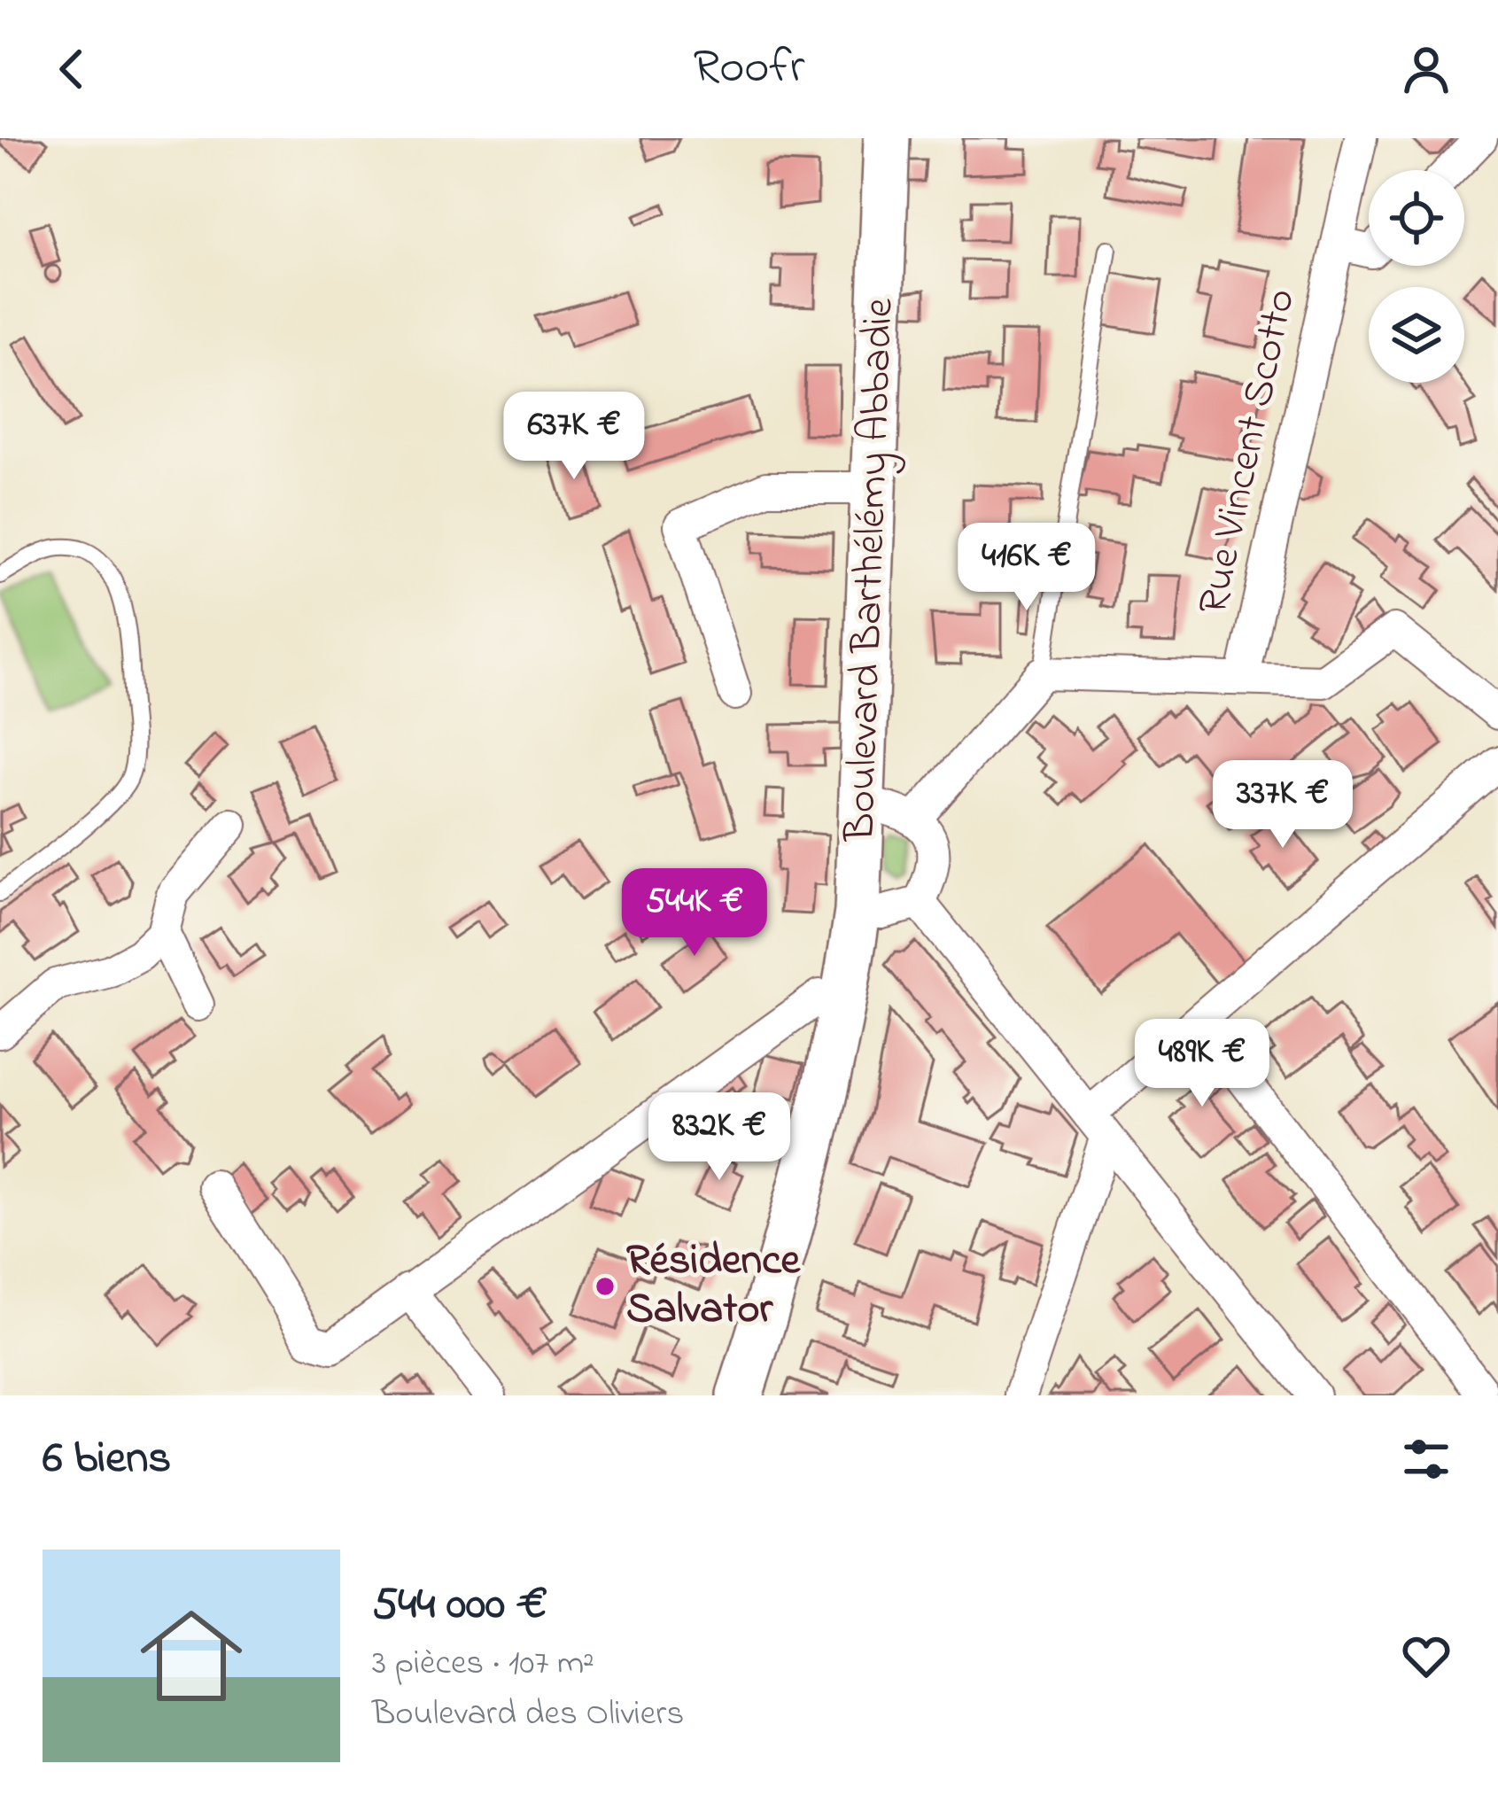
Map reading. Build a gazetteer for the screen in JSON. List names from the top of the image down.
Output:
{
  "streets": {
    "street": ["Rue Vincent Scotto", "Boulevard Barthélémy Abbadie"]
  },
  "places": ["Résidence Salvator"],
  "page": {
    "header": "Roofr",
    "price": [
      "637K €",
      "416K €",
      "337K €",
      "544K €",
      "489K €",
      "832K €"
    ],
    "heading": "6 biens",
    "list": [
      {
        "name": "544 000 €",
        "note": "3 pièces · 107 m² · Boulevard des Oliviers"
      }
    ]
  }
}
